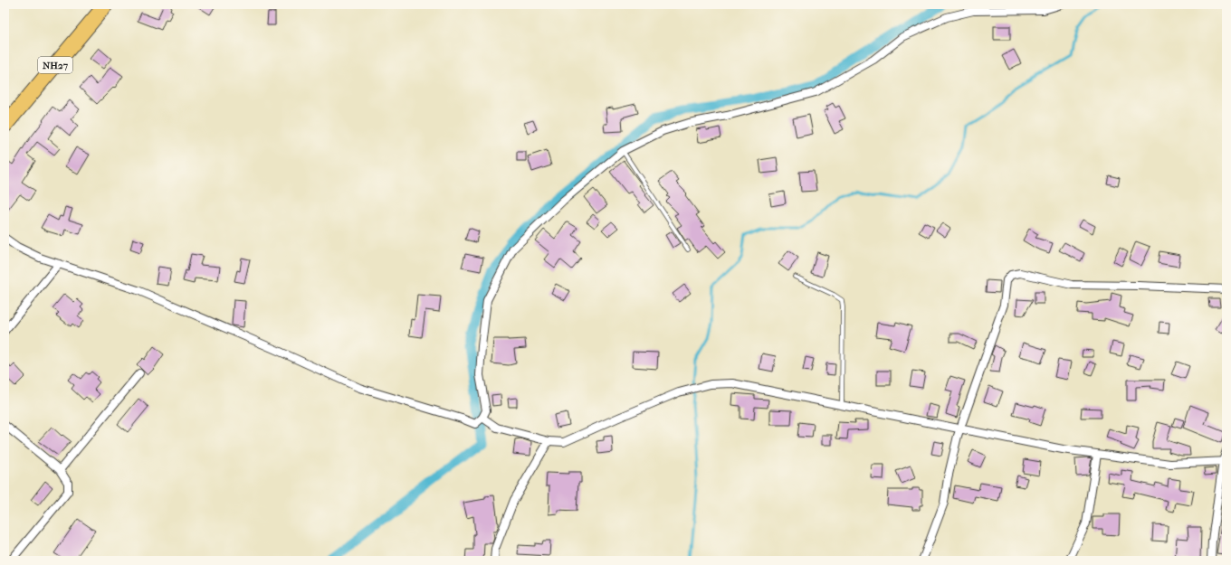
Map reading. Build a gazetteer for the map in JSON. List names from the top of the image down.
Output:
{
  "streets": {
    "highway": ["NH27"]
  }
}
